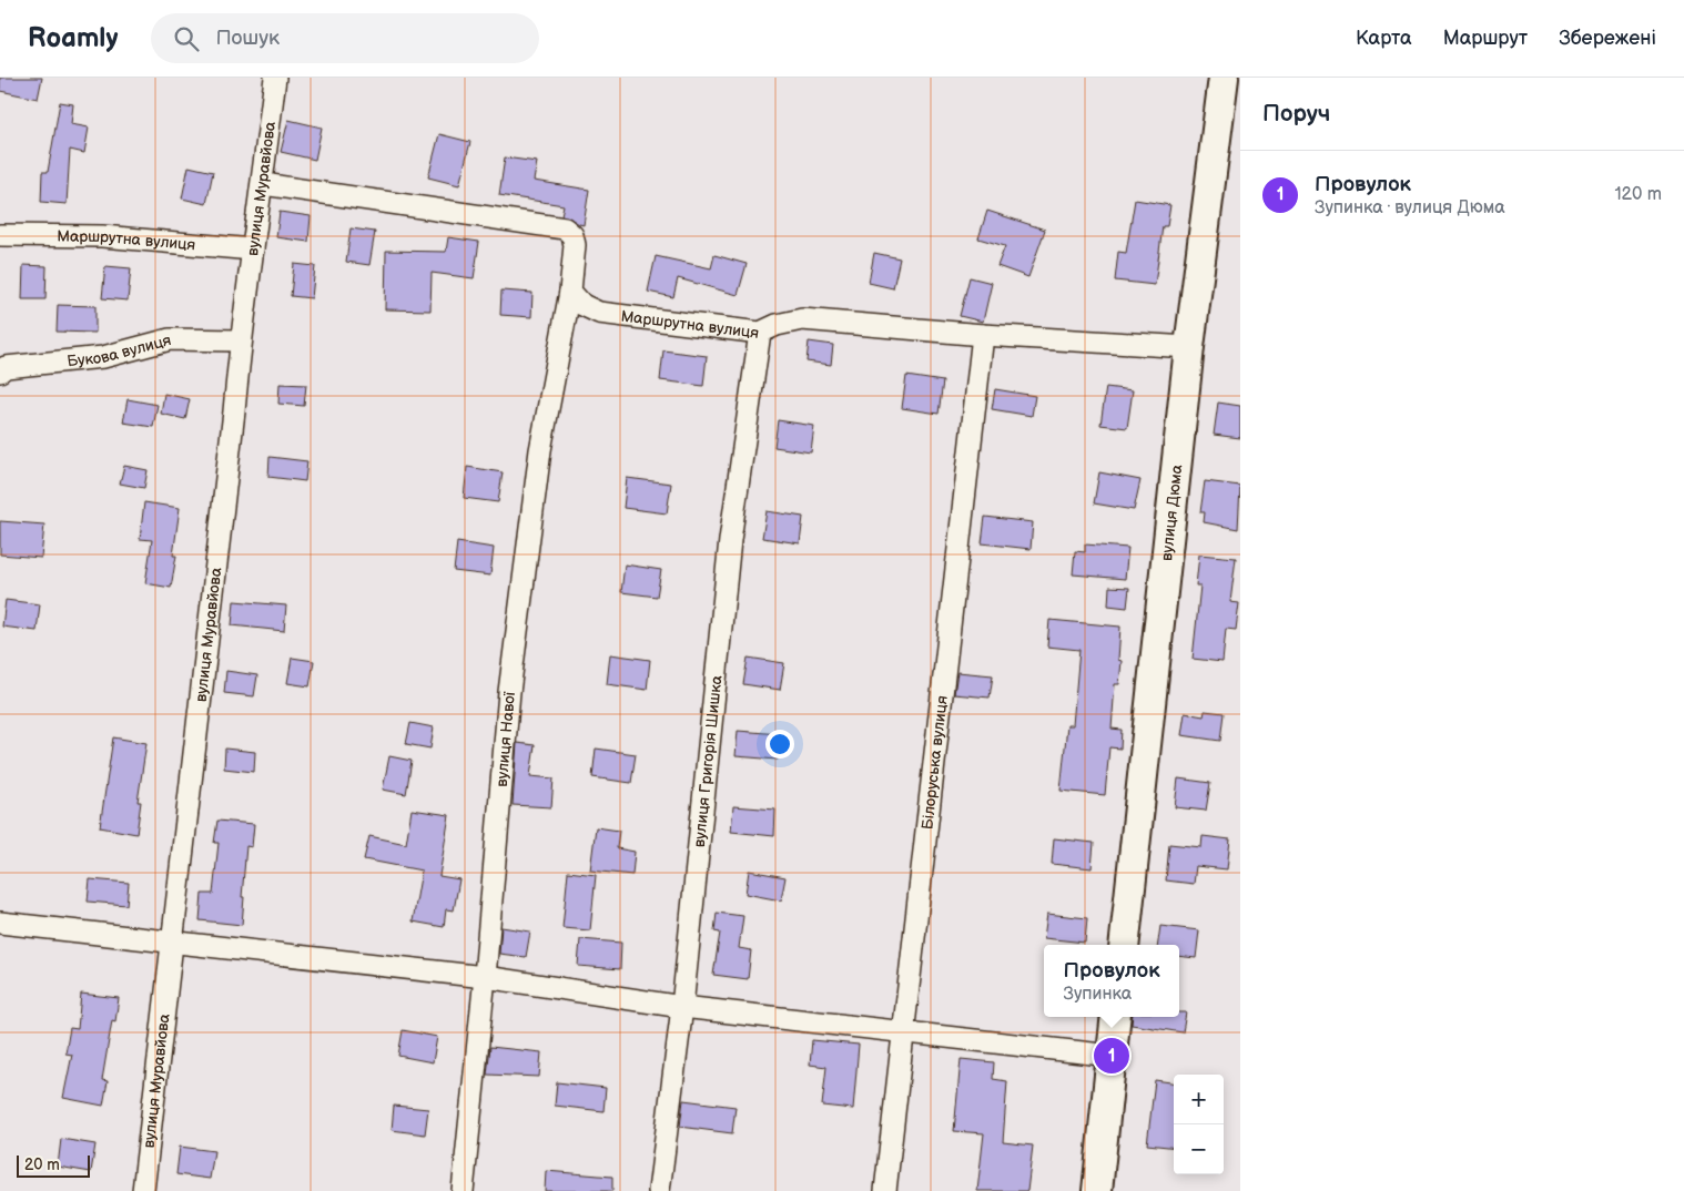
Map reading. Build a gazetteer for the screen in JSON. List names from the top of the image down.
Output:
{
  "streets": {
    "street": [
      "вулиця Муравйова",
      "Маршрутна вулиця",
      "Букова вулиця",
      "вулиця Дюма",
      "вулиця Навої",
      "вулиця Григорія Шишка",
      "Білоруська вулиця"
    ]
  },
  "crossings": [
    ["вулиця Муравйова", "Маршрутна вулиця"],
    ["вулиця Муравйова", "Букова вулиця"],
    ["Маршрутна вулиця", "вулиця Дюма"],
    ["Маршрутна вулиця", "вулиця Навої"],
    ["Маршрутна вулиця", "вулиця Григорія Шишка"],
    ["Маршрутна вулиця", "Білоруська вулиця"]
  ],
  "scale_bar": "20 m",
  "page": {
    "header": "Roamly",
    "search": "Пошук",
    "nav": ["Карта", "Маршрут", "Збережені"],
    "heading": "Поруч",
    "list": [
      {
        "mark": "1",
        "name": "Провулок",
        "note": "Зупинка · вулиця Дюма",
        "value": "120 m"
      }
    ],
    "popup": ["Провулок", "Зупинка"],
    "pins": "1",
    "map_buttons": ["+", "−"],
    "scale": "20 m"
  }
}
